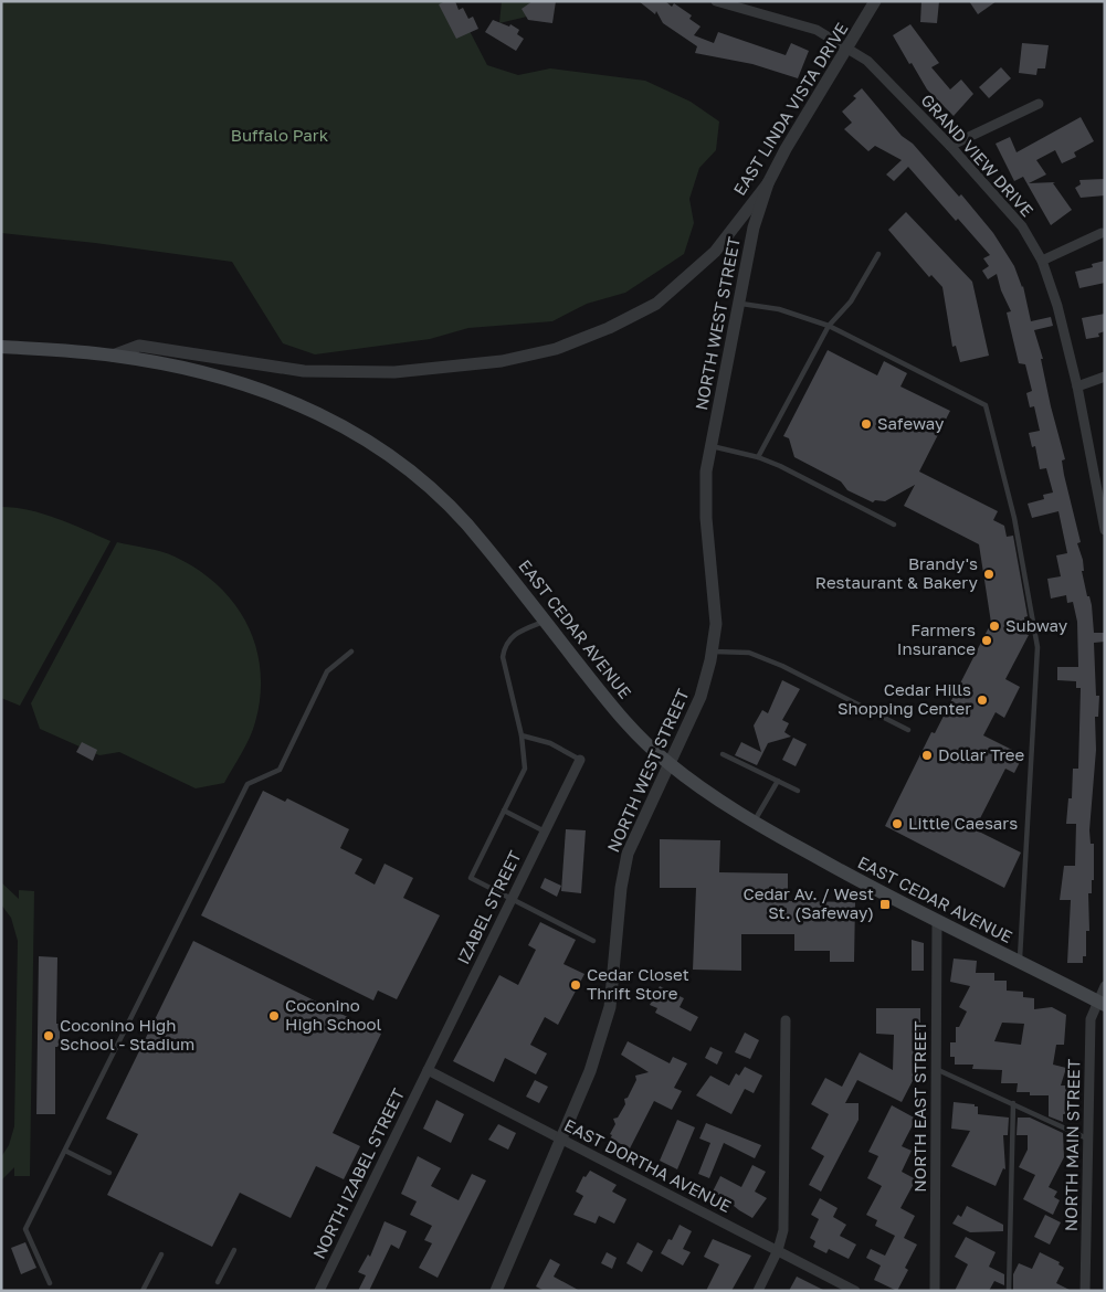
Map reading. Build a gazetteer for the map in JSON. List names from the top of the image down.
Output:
{
  "streets": {
    "main road": ["EAST CEDAR AVENUE"],
    "street": [
      "EAST LINDA VISTA DRIVE",
      "GRAND VIEW DRIVE",
      "NORTH WEST STREET",
      "IZABEL STREET",
      "NORTH EAST STREET",
      "NORTH MAIN STREET",
      "EAST DORTHA AVENUE",
      "NORTH IZABEL STREET"
    ]
  },
  "crossings": [
    ["EAST LINDA VISTA DRIVE", "GRAND VIEW DRIVE"],
    ["EAST LINDA VISTA DRIVE", "NORTH WEST STREET"],
    ["EAST LINDA VISTA DRIVE", "EAST CEDAR AVENUE"],
    ["NORTH WEST STREET", "EAST CEDAR AVENUE"],
    ["NORTH WEST STREET", "EAST DORTHA AVENUE"],
    ["EAST CEDAR AVENUE", "NORTH EAST STREET"],
    ["EAST CEDAR AVENUE", "NORTH MAIN STREET"],
    ["IZABEL STREET", "EAST DORTHA AVENUE"],
    ["IZABEL STREET", "NORTH IZABEL STREET"],
    ["EAST DORTHA AVENUE", "NORTH IZABEL STREET"]
  ],
  "parks": ["Buffalo Park"],
  "places": {
    "other": [
      "Safeway",
      "Brandy's Restaurant & Bakery",
      "Subway",
      "Farmers Insurance",
      "Cedar Hills Shopping Center",
      "Dollar Tree",
      "Little Caesars",
      "Cedar Closet Thrift Store",
      "Coconino High School",
      "Coconino High School - Stadium"
    ],
    "transit": ["Cedar Av. / West St. (Safeway)"]
  }
}
